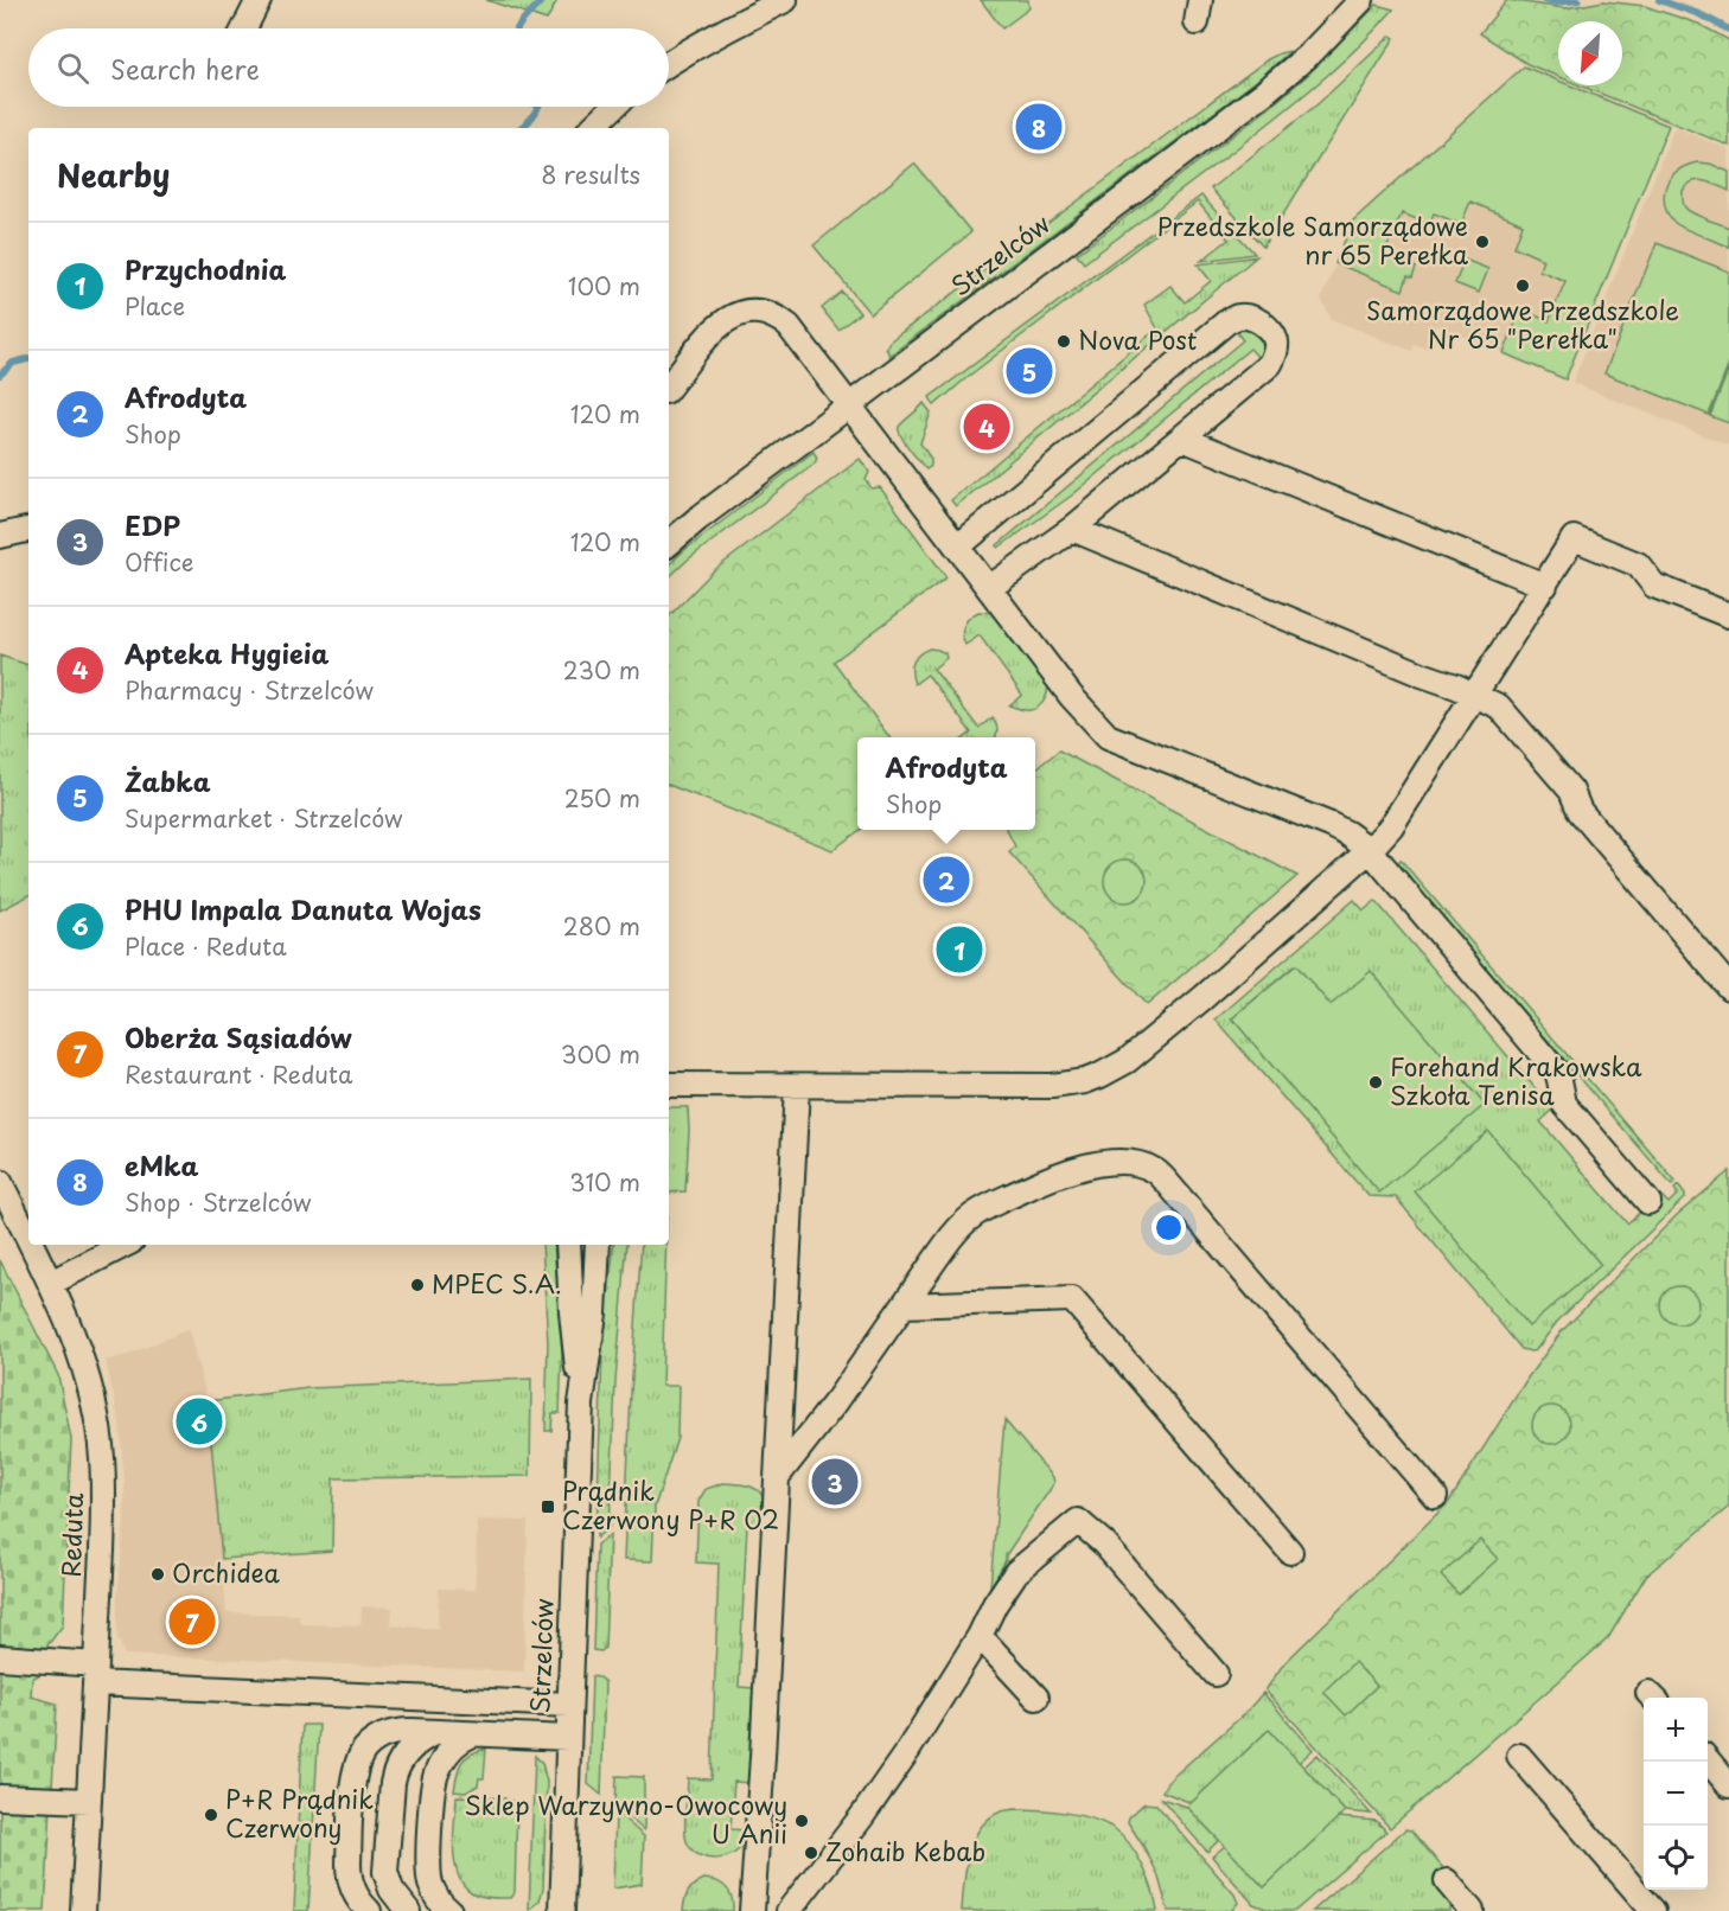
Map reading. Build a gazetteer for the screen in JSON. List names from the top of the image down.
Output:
{
  "streets": {
    "street": ["Strzelców", "Reduta"]
  },
  "places": {
    "other": [
      "Przedszkole Samorządowe nr 65 Perełka",
      "Samorządowe Przedszkole Nr 65 \"Perełka\"",
      "Nova Post",
      "Forehand Krakowska Szkoła Tenisa",
      "MPEC S.A.",
      "Orchidea",
      "P+R Prądnik Czerwony",
      "Sklep Warzywno-Owocowy U Anii",
      "Zohaib Kebab"
    ],
    "transit": ["Prądnik Czerwony P+R 02"]
  },
  "north": "bottom left",
  "page": {
    "search": "Search here",
    "pins": [
      "8",
      "5",
      "4",
      "2",
      "1",
      "6",
      "3",
      "7"
    ],
    "heading": ["Nearby", "8 results"],
    "list": [
      {
        "mark": "1",
        "name": "Przychodnia",
        "note": "Place",
        "value": "100 m"
      },
      {
        "mark": "2",
        "name": "Afrodyta",
        "note": "Shop",
        "value": "120 m"
      },
      {
        "mark": "3",
        "name": "EDP",
        "note": "Office",
        "value": "120 m"
      },
      {
        "mark": "4",
        "name": "Apteka Hygieia",
        "note": "Pharmacy · Strzelców",
        "value": "230 m"
      },
      {
        "mark": "5",
        "name": "Żabka",
        "note": "Supermarket · Strzelców",
        "value": "250 m"
      },
      {
        "mark": "6",
        "name": "PHU Impala Danuta Wojas",
        "note": "Place · Reduta",
        "value": "280 m"
      },
      {
        "mark": "7",
        "name": "Oberża Sąsiadów",
        "note": "Restaurant · Reduta",
        "value": "300 m"
      },
      {
        "mark": "8",
        "name": "eMka",
        "note": "Shop · Strzelców",
        "value": "310 m"
      }
    ],
    "popup": ["Afrodyta", "Shop"],
    "map_buttons": ["+", "−"]
  }
}
